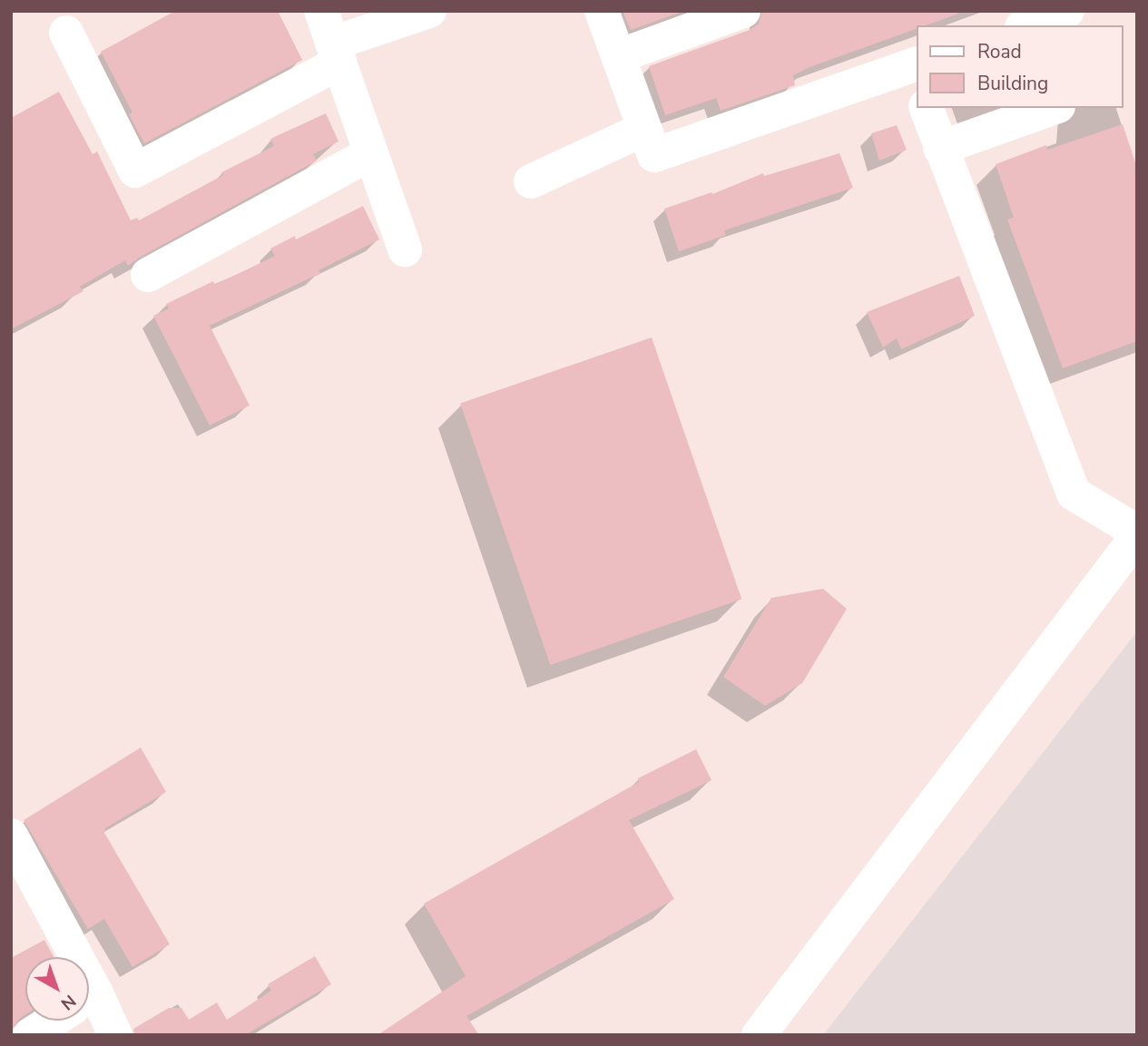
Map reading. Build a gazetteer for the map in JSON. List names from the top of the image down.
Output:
{
  "legend": ["Road", "Building"],
  "north": "bottom right"
}
